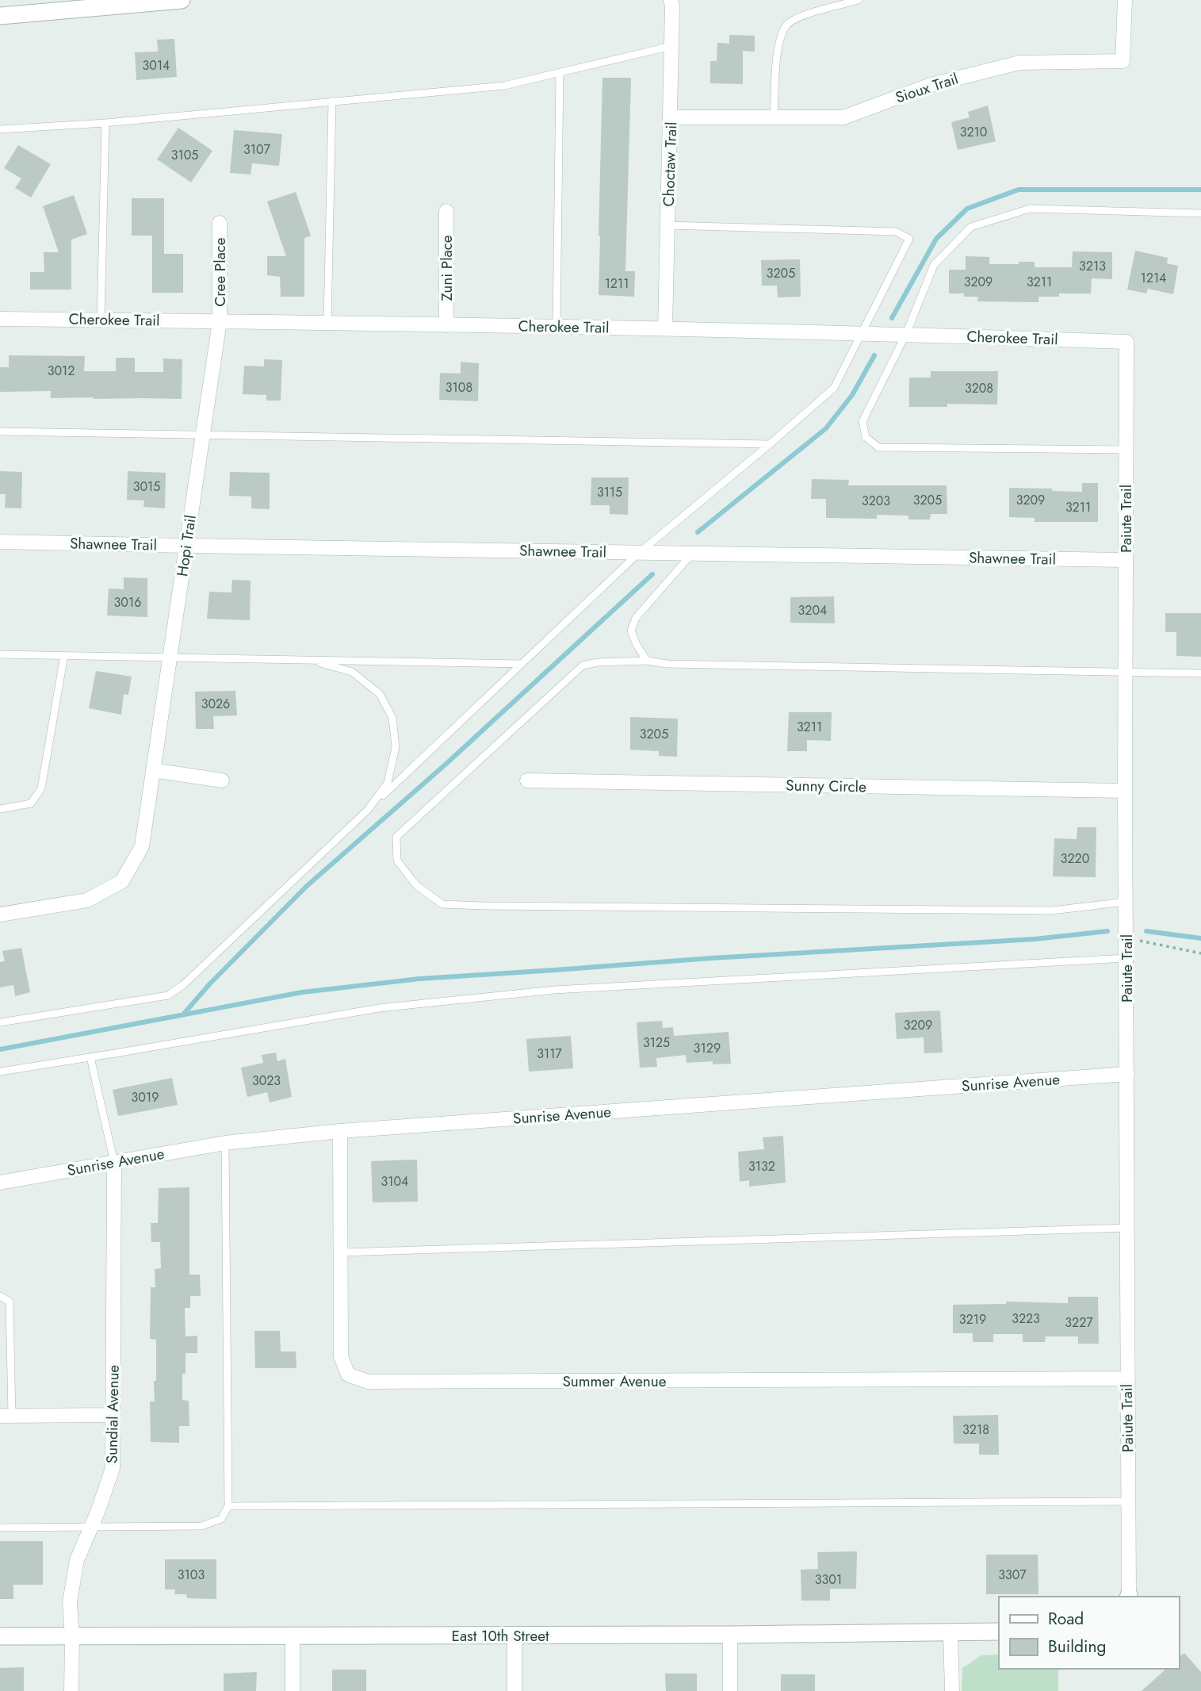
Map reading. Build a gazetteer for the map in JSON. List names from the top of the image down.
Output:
{
  "streets": {
    "street": [
      "Sioux Trail",
      "Choctaw Trail",
      "Zuni Place",
      "Cree Place",
      "Cherokee Trail",
      "Paiute Trail",
      "Shawnee Trail",
      "Hopi Trail",
      "Sunny Circle",
      "Sunrise Avenue",
      "Summer Avenue",
      "Sundial Avenue",
      "East 10th Street"
    ]
  },
  "crossings": [
    ["Sioux Trail", "Choctaw Trail"],
    ["Choctaw Trail", "Cherokee Trail"],
    ["Zuni Place", "Cherokee Trail"],
    ["Cree Place", "Cherokee Trail"],
    ["Cree Place", "Hopi Trail"],
    ["Cherokee Trail", "Paiute Trail"],
    ["Cherokee Trail", "Hopi Trail"],
    ["Paiute Trail", "Shawnee Trail"],
    ["Paiute Trail", "Sunny Circle"],
    ["Paiute Trail", "Sunrise Avenue"],
    ["Paiute Trail", "Summer Avenue"],
    ["Shawnee Trail", "Hopi Trail"],
    ["Sunrise Avenue", "Summer Avenue"],
    ["Sunrise Avenue", "Sundial Avenue"],
    ["Sundial Avenue", "East 10th Street"]
  ],
  "house_numbers": [
    "3014",
    "3210",
    "3107",
    "3105",
    "3213",
    "3205",
    "1214",
    "3209",
    "3211",
    "1211",
    "3012",
    "3108",
    "3208",
    "3015",
    "3115",
    "3205",
    "3209",
    "3203",
    "3211",
    "3016",
    "3204",
    "3026",
    "3211",
    "3205",
    "3220",
    "3209",
    "3125",
    "3129",
    "3117",
    "3023",
    "3019",
    "3132",
    "3104",
    "3223",
    "3219",
    "3227",
    "3218",
    "3103",
    "3307",
    "3301"
  ],
  "legend": ["Road", "Building"]
}
